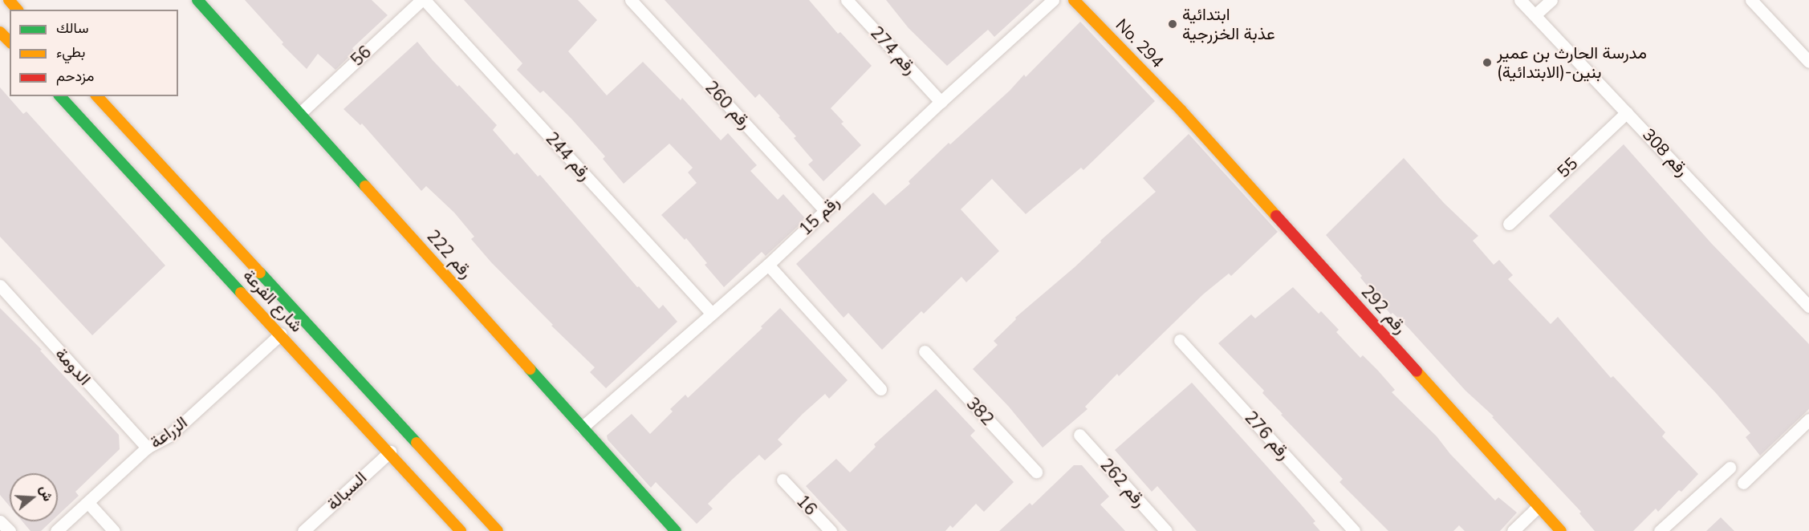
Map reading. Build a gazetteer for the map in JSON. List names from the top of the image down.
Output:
{
  "streets": {
    "street": [
      "No. 294",
      "رقم 274",
      "56",
      "رقم 260",
      "رقم 308",
      "رقم 244",
      "55",
      "رقم 15",
      "رقم 222",
      "شارع الفرعة",
      "رقم 292",
      "الدومة",
      "382",
      "الزراعة",
      "رقم 276",
      "رقم 262",
      "السبالة",
      "16"
    ]
  },
  "crossings": [
    ["No. 294", "رقم 292"],
    ["رقم 274", "رقم 15"],
    ["56", "رقم 244"],
    ["56", "رقم 222"],
    ["رقم 260", "رقم 15"],
    ["رقم 308", "55"],
    ["رقم 244", "رقم 15"],
    ["رقم 15", "رقم 222"],
    ["شارع الفرعة", "الزراعة"],
    ["شارع الفرعة", "السبالة"],
    ["الدومة", "الزراعة"]
  ],
  "places": ["ابتدائية عذبة الخزرجية", "مدرسة الحارث بن عمير (الابتدائية)-بنين"],
  "legend": ["سالك", "بطيء", "مزدحم"],
  "north": "right"
}
